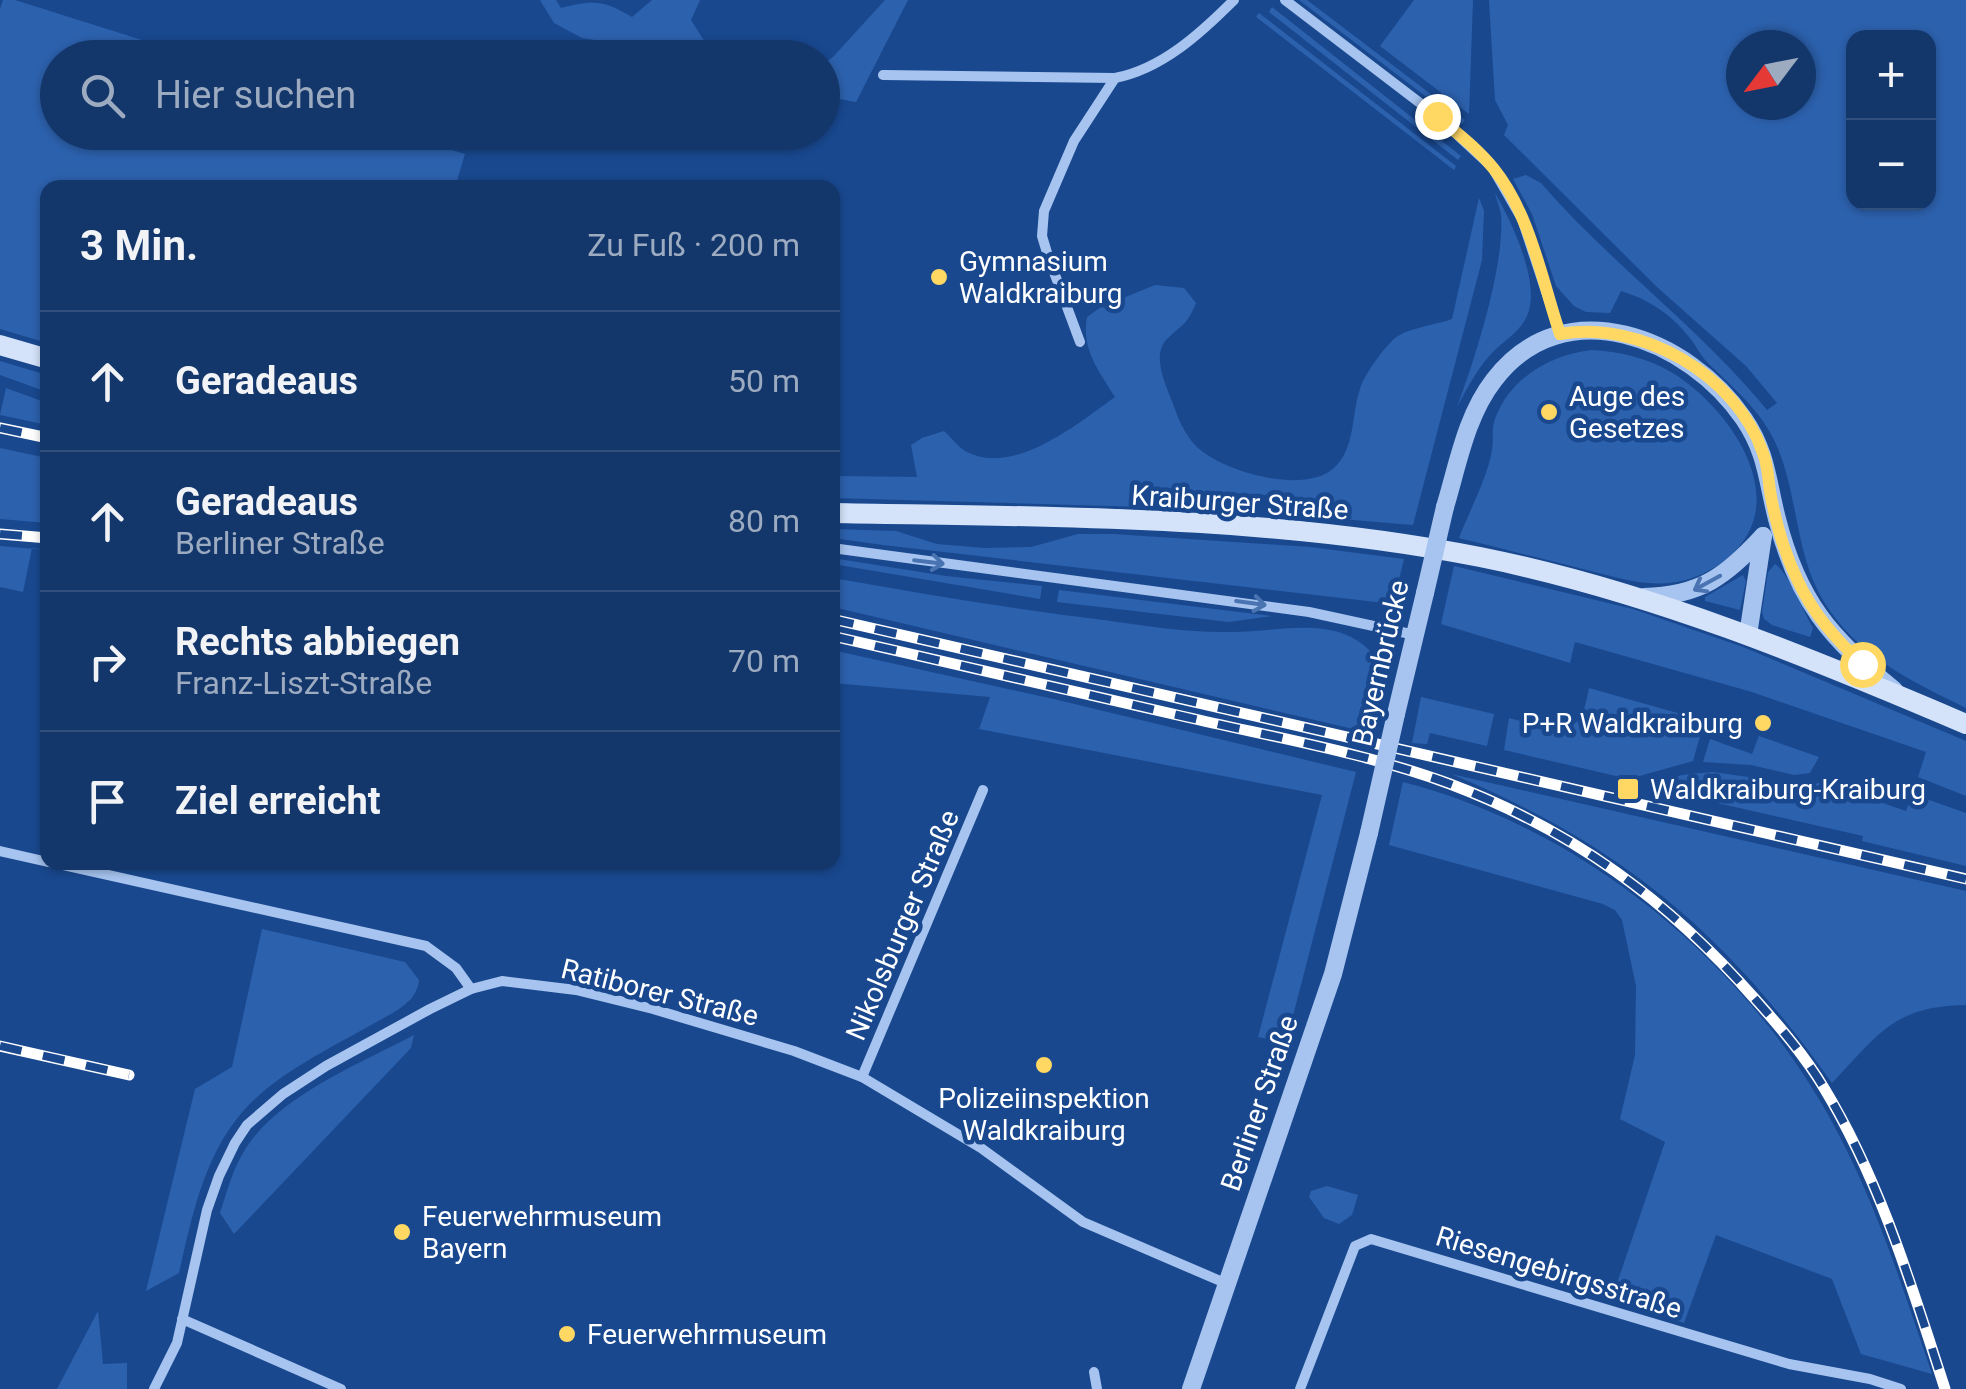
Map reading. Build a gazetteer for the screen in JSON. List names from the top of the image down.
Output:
{
  "streets": {
    "main road": ["Kraiburger Straße"],
    "street": [
      "Bayernbrücke",
      "Nikolsburger Straße",
      "Ratiborer Straße",
      "Berliner Straße",
      "Riesengebirgsstraße"
    ]
  },
  "crossings": [
    ["Bayernbrücke", "Berliner Straße"],
    ["Nikolsburger Straße", "Ratiborer Straße"],
    ["Ratiborer Straße", "Berliner Straße"]
  ],
  "places": {
    "other": [
      "Gymnasium Waldkraiburg",
      "Auge des Gesetzes",
      "P+R Waldkraiburg",
      "Polizeiinspektion Waldkraiburg",
      "Feuerwehrmuseum Bayern",
      "Feuerwehrmuseum"
    ],
    "transit": ["Waldkraiburg-Kraiburg"]
  },
  "north": "bottom left",
  "page": {
    "map_buttons": ["+", "−"],
    "search": "Hier suchen",
    "heading": ["3 Min.", "Zu Fuß · 200 m"],
    "list": [
      ["Geradeaus", "50 m"],
      ["Geradeaus", "Berliner Straße", "80 m"],
      ["Rechts abbiegen", "Franz-Liszt-Straße", "70 m"],
      "Ziel erreicht"
    ]
  }
}
